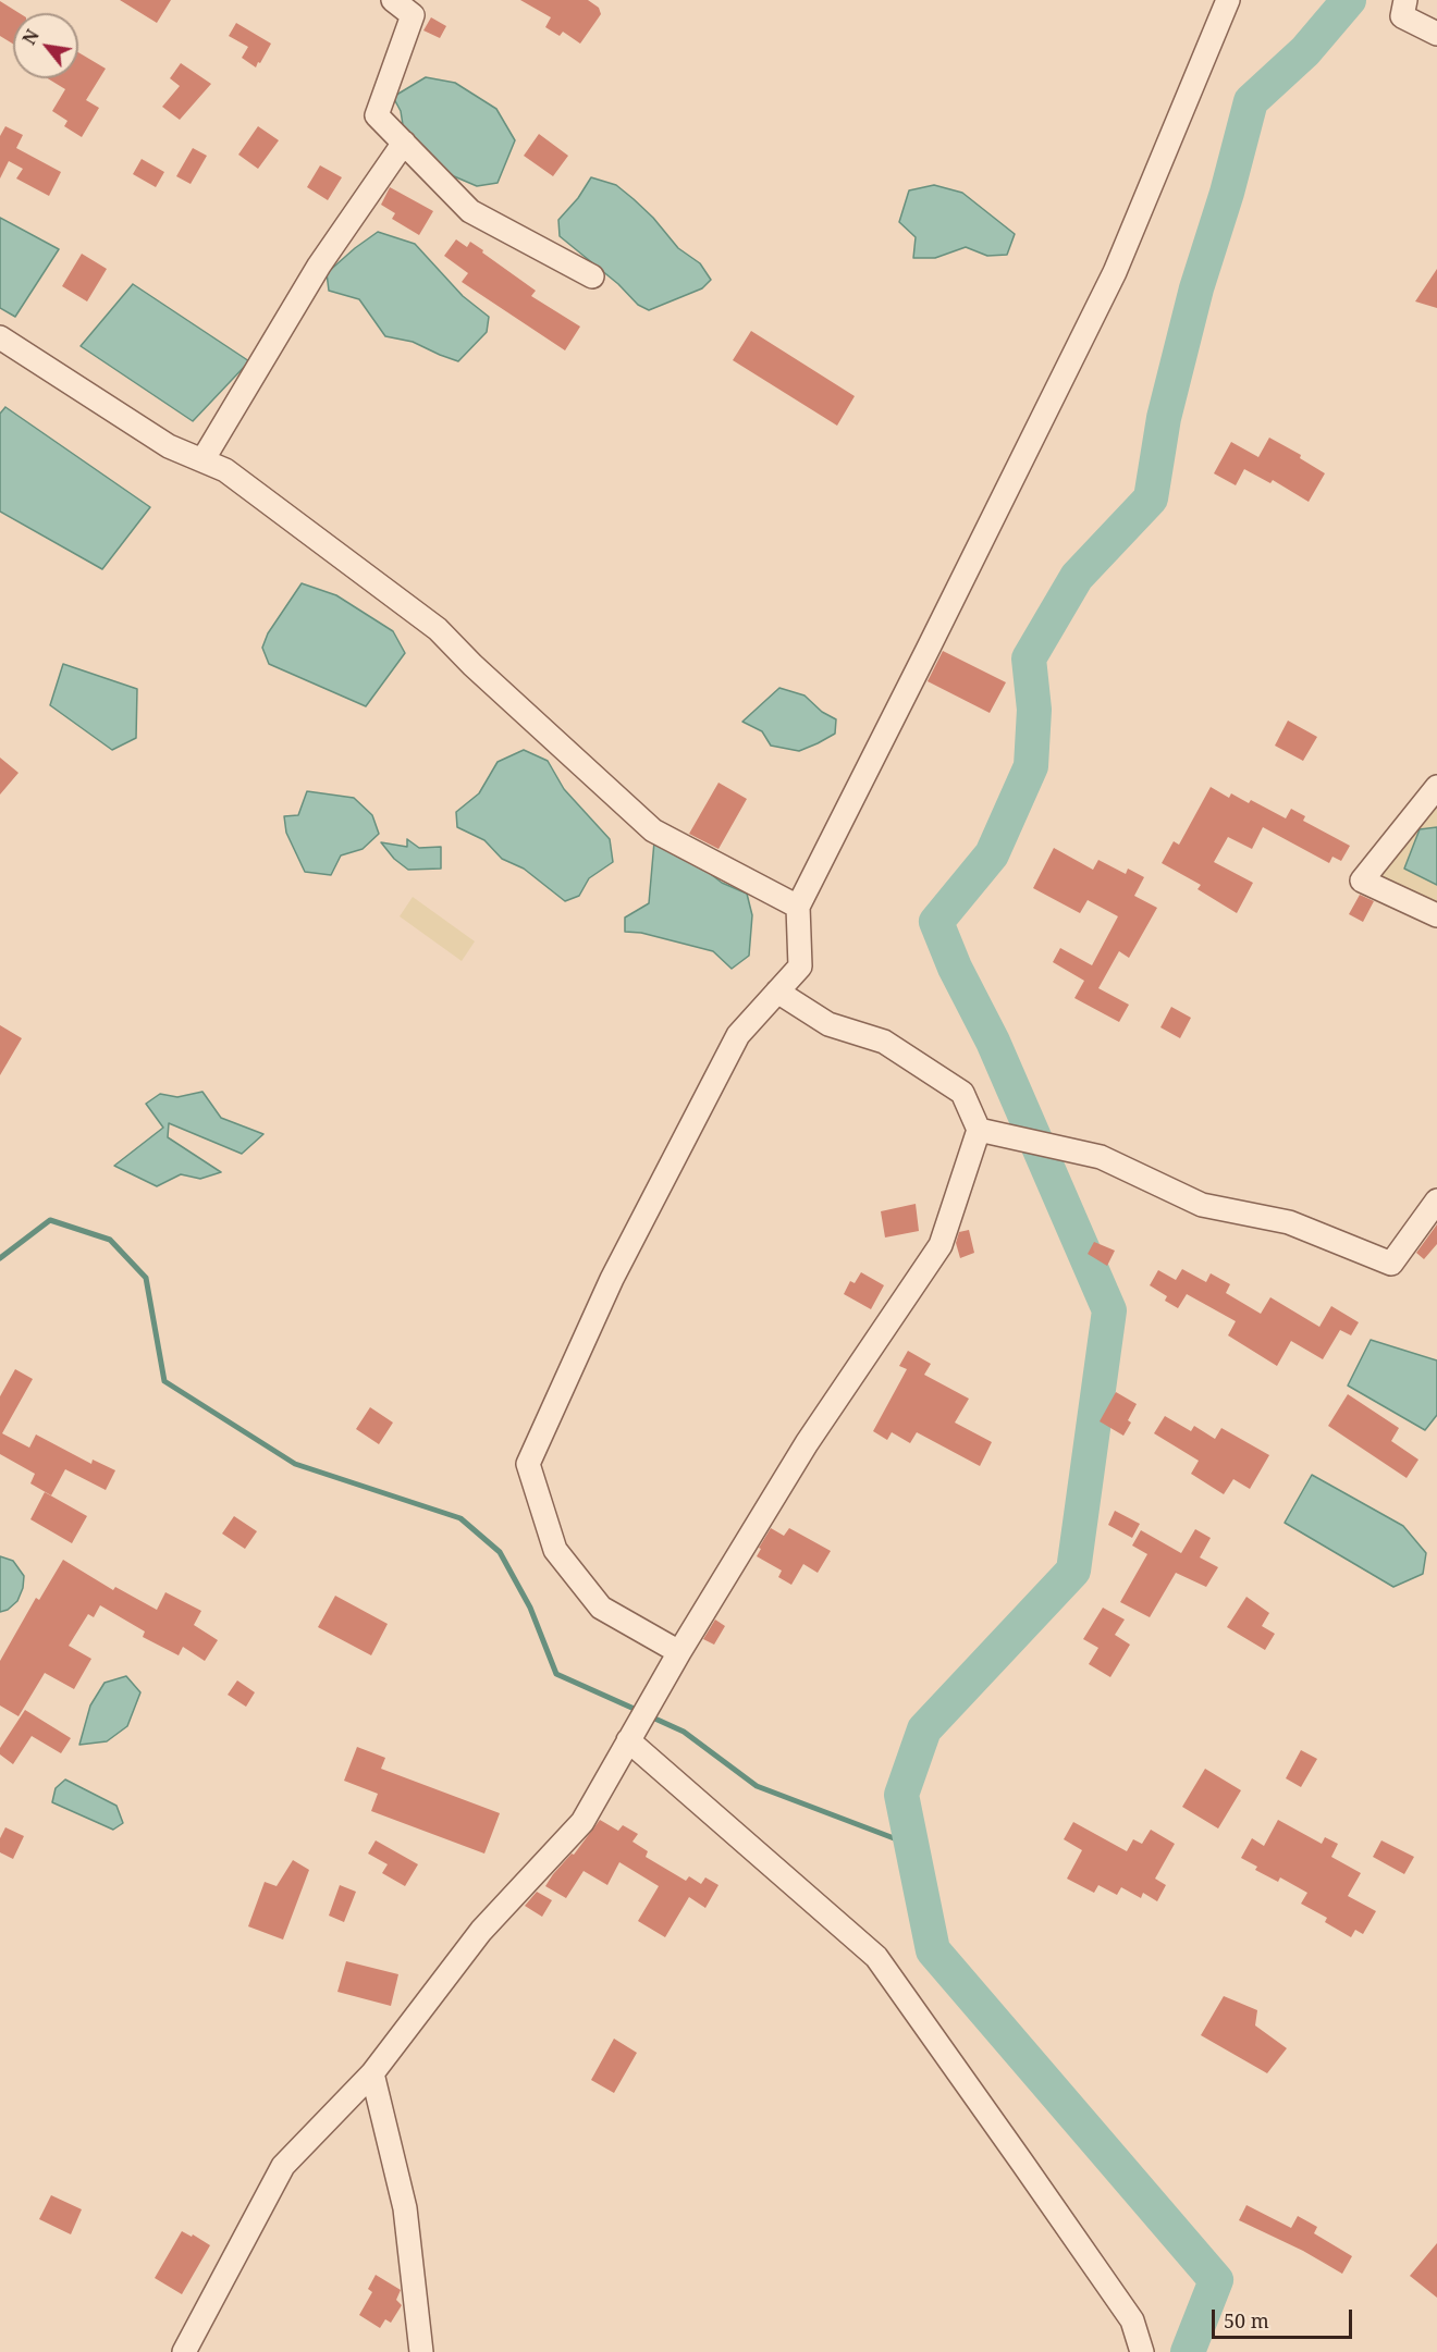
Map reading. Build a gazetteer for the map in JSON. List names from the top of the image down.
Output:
{
  "scale_bar": "50 m",
  "north": "top left"
}
